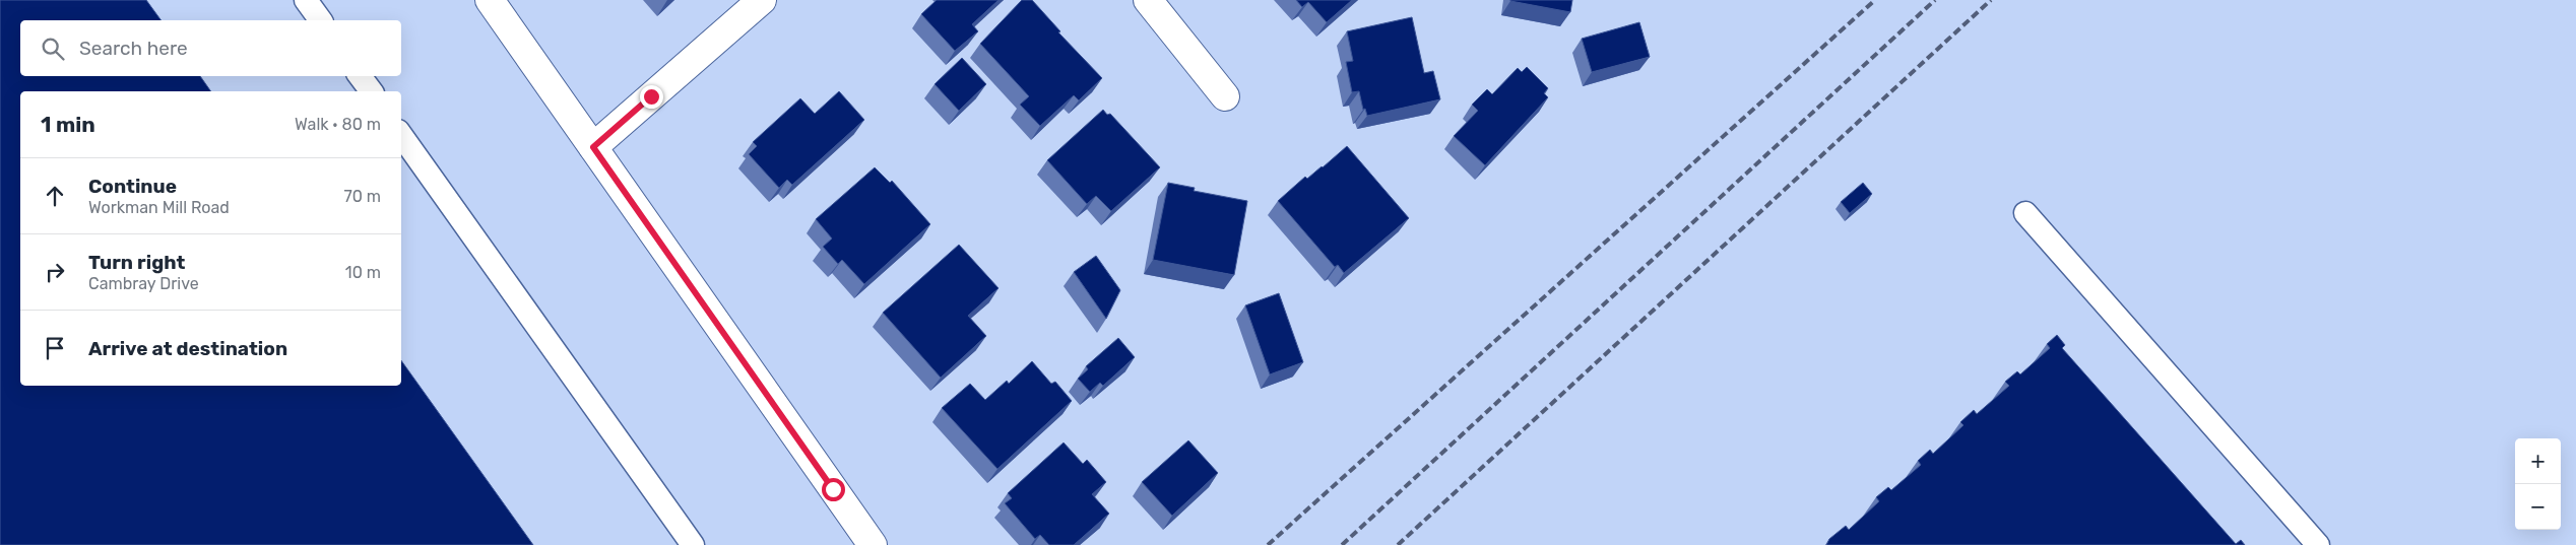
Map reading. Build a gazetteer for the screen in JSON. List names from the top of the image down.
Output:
{
  "page": {
    "search": "Search here",
    "heading": ["1 min", "Walk · 80 m"],
    "list": [
      ["Continue", "Workman Mill Road", "70 m"],
      ["Turn right", "Cambray Drive", "10 m"],
      "Arrive at destination"
    ],
    "map_buttons": ["+", "−"]
  }
}
